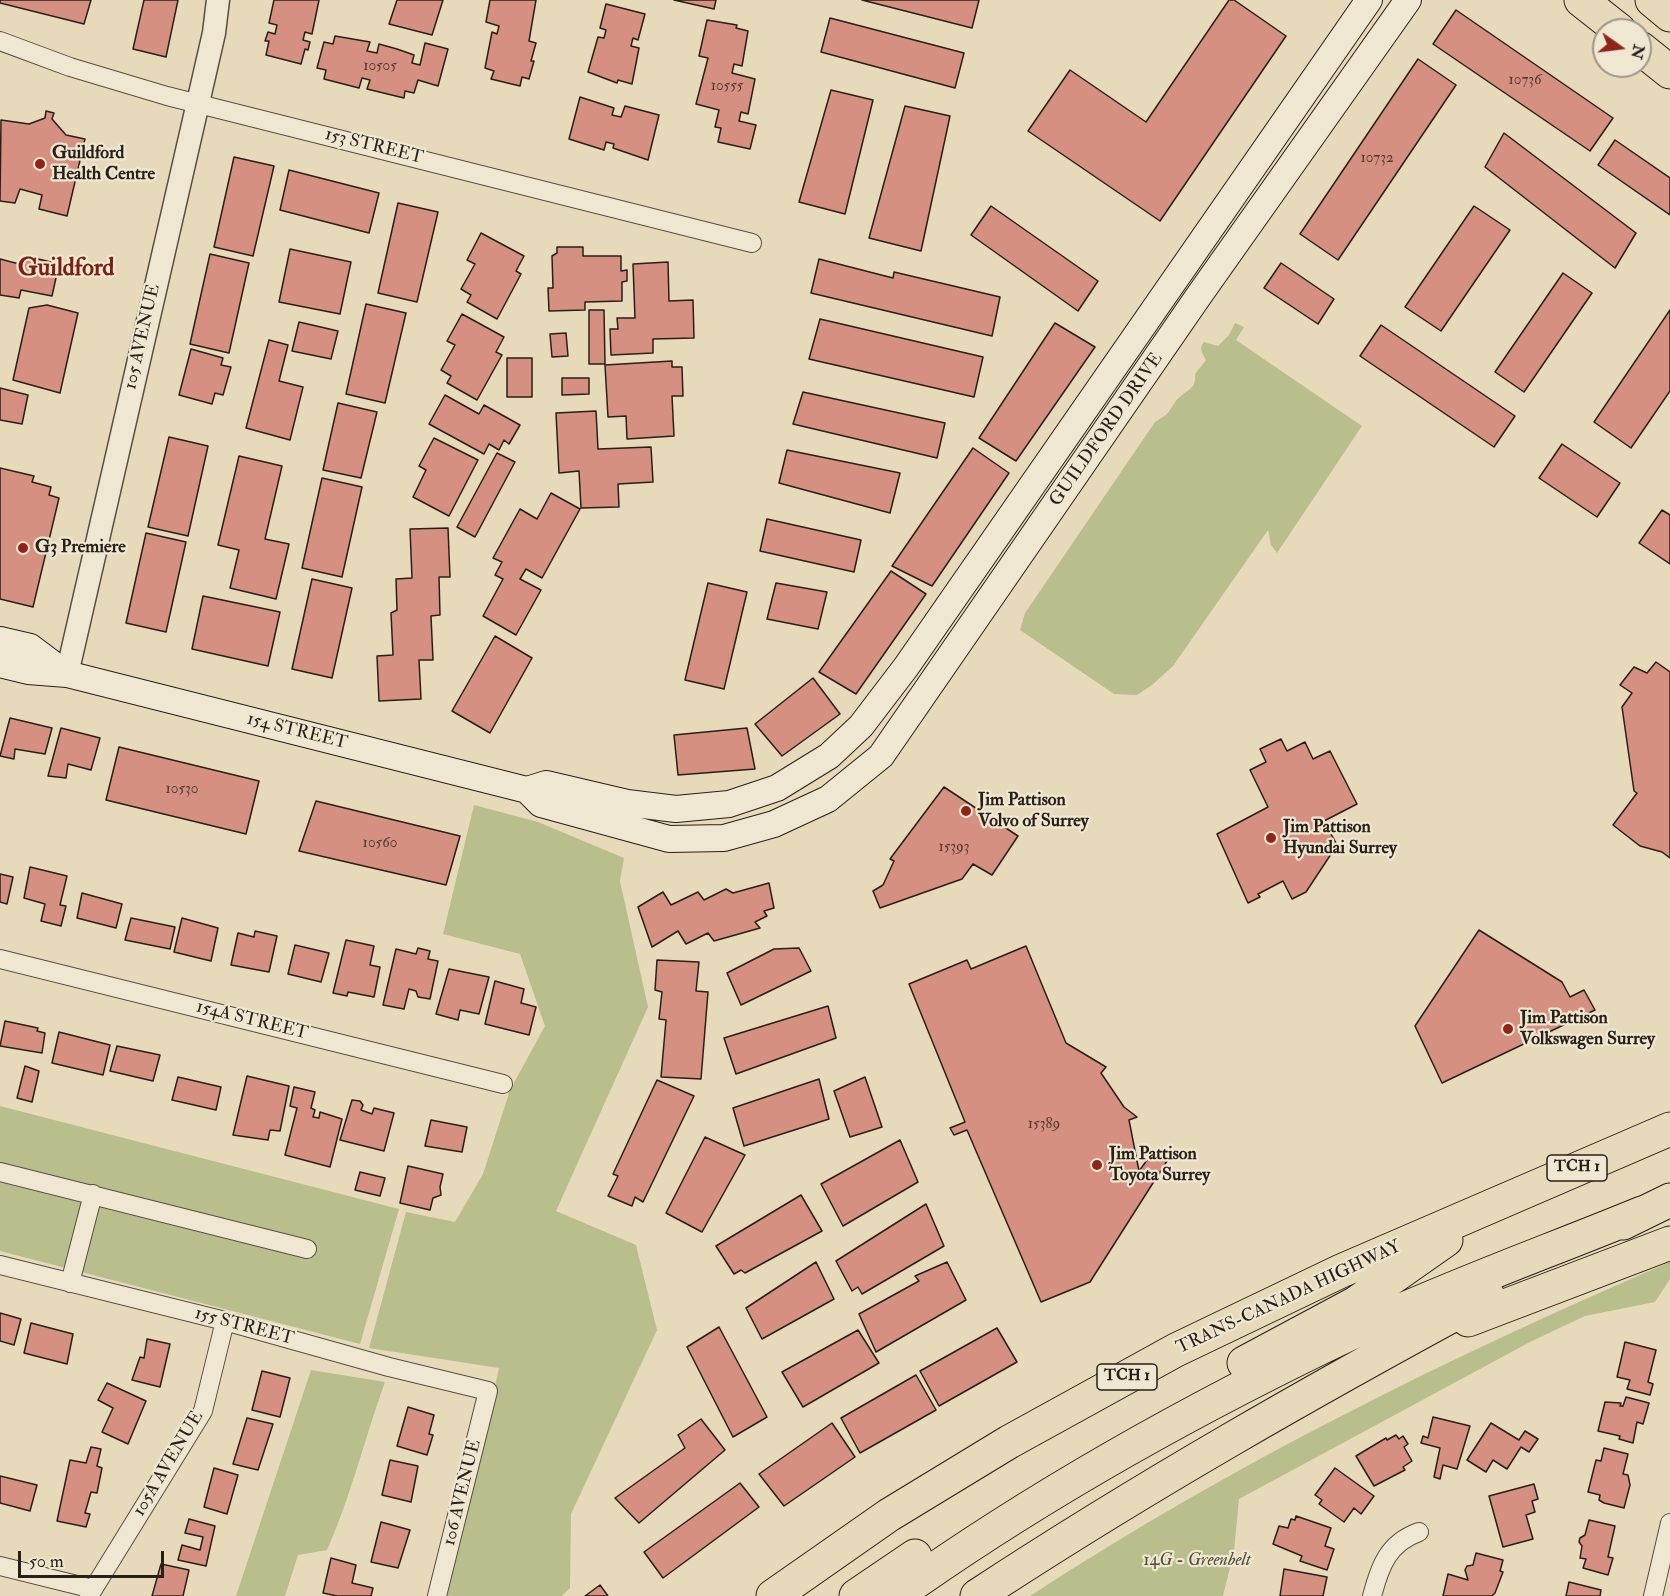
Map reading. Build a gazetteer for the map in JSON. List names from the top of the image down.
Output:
{
  "streets": {
    "highway": ["TCH 1", "TRANS-CANADA HIGHWAY"],
    "main road": ["GUILDFORD DRIVE", "154 STREET"],
    "street": [
      "153 STREET",
      "105 AVENUE",
      "154A STREET",
      "155 STREET",
      "105A AVENUE",
      "106 AVENUE"
    ]
  },
  "crossings": [
    ["153 STREET", "105 AVENUE"],
    ["105 AVENUE", "154 STREET"],
    ["GUILDFORD DRIVE", "154 STREET"],
    ["155 STREET", "105A AVENUE"],
    ["155 STREET", "106 AVENUE"]
  ],
  "districts": ["Guildford"],
  "parks": ["14G - Greenbelt"],
  "places": [
    "Guildford Health Centre",
    "G3 Premiere",
    "Jim Pattison Volvo of Surrey",
    "Jim Pattison Hyundai Surrey",
    "Jim Pattison Volkswagen Surrey",
    "Jim Pattison Toyota Surrey"
  ],
  "house_numbers": [
    "10505",
    "10736",
    "10555",
    "10732",
    "10530",
    "10560",
    "15393",
    "15389"
  ],
  "scale_bar": "50 m",
  "north": "right"
}
